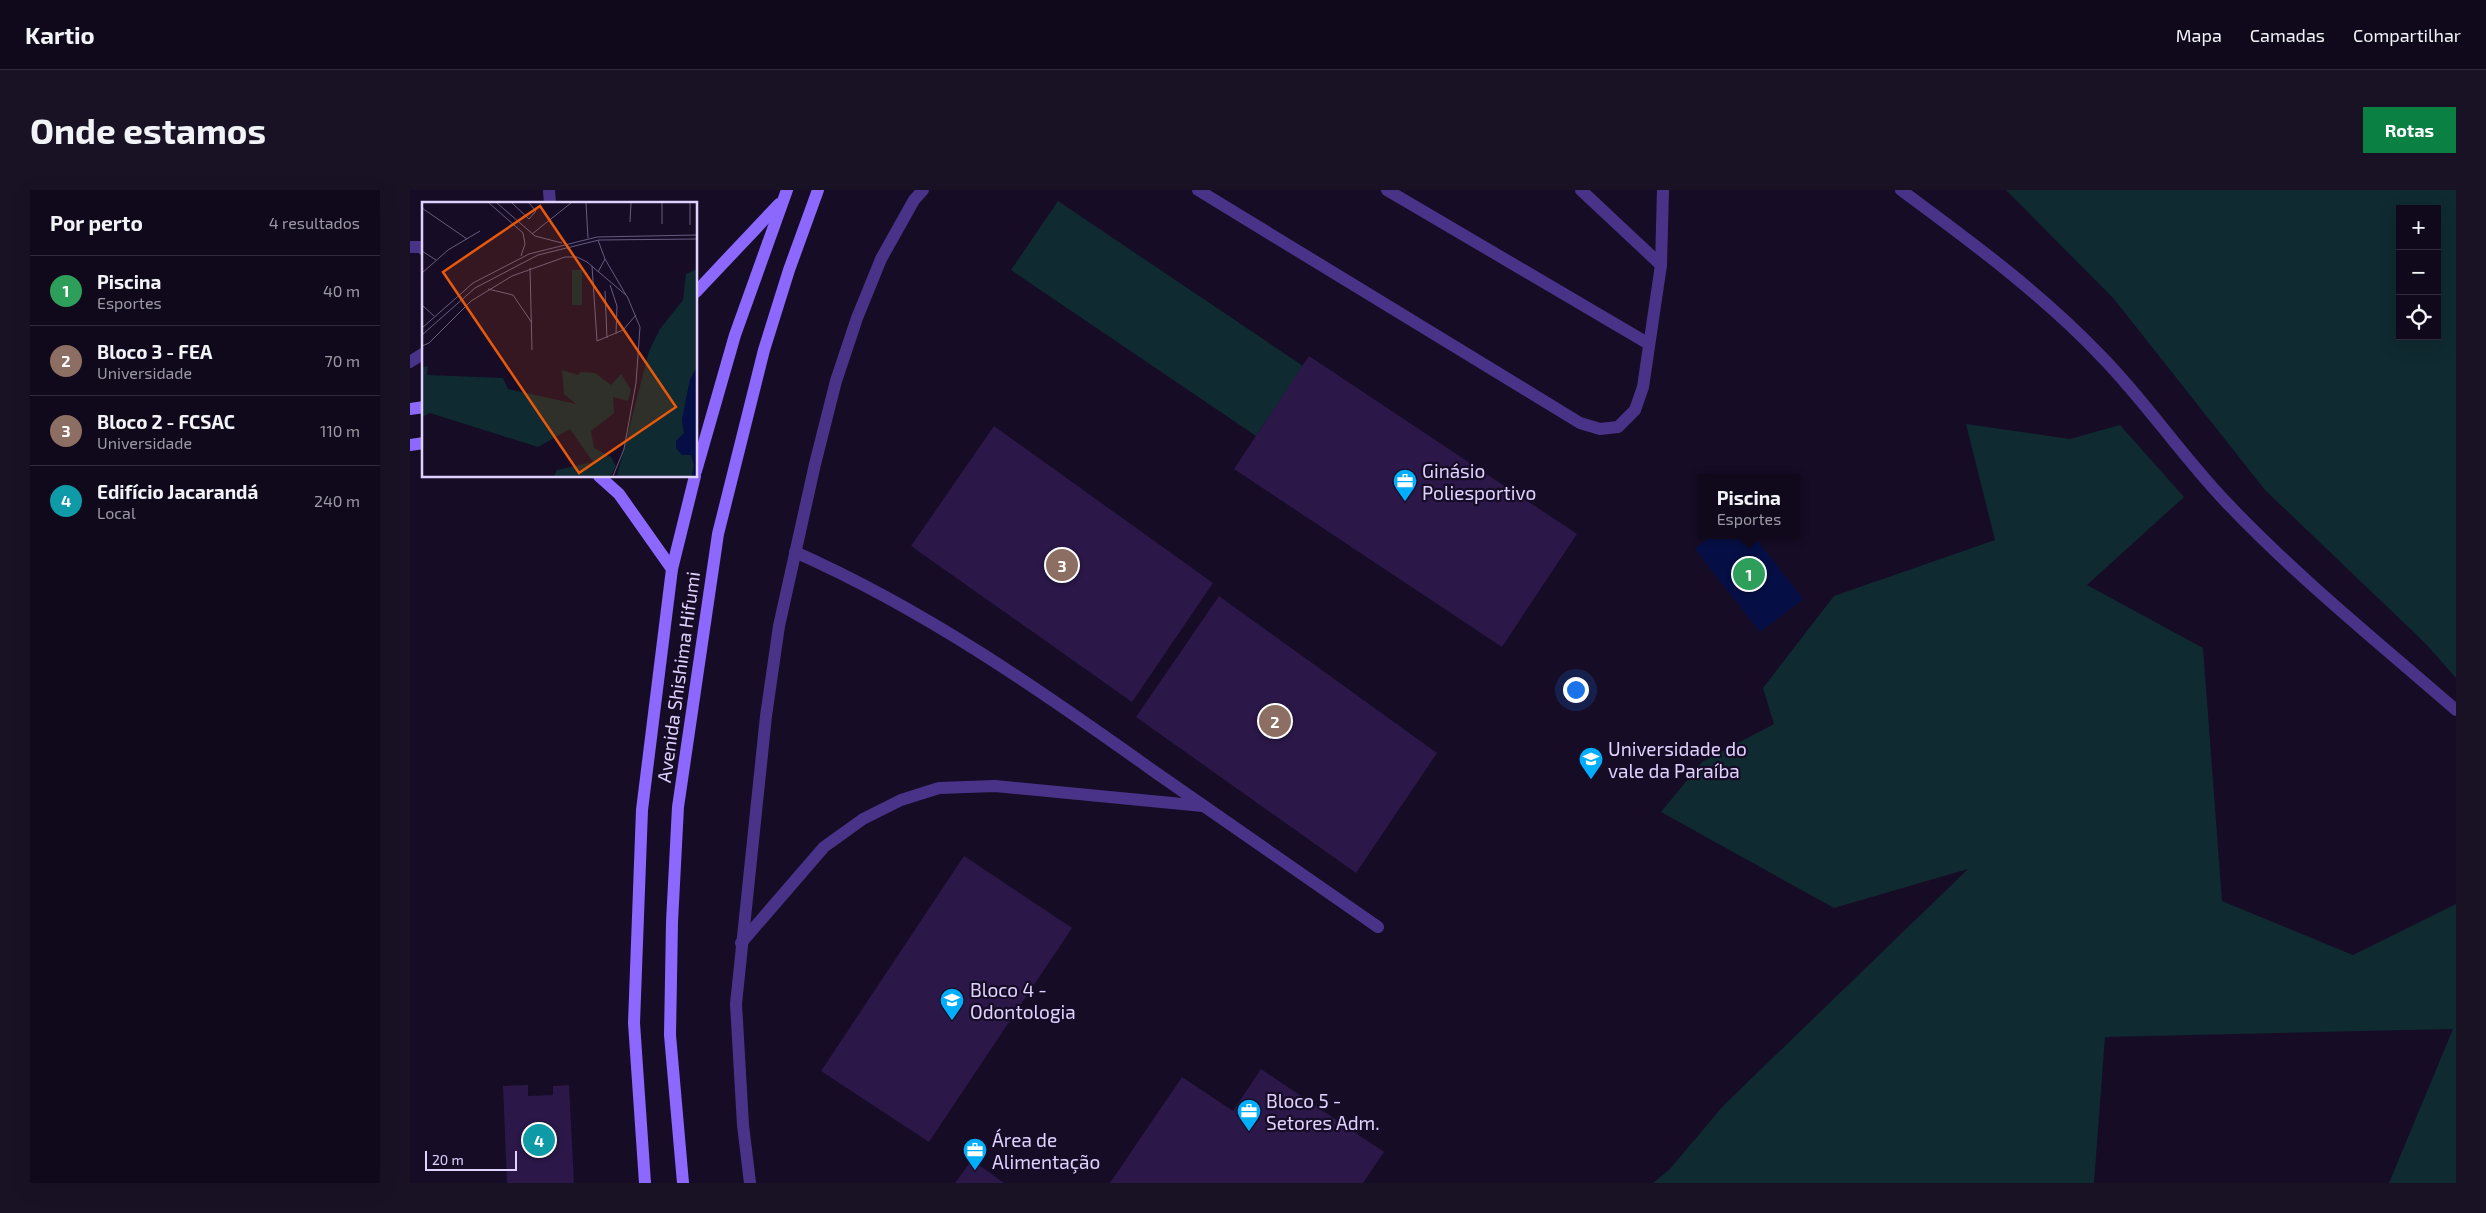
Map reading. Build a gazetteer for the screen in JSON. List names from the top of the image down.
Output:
{
  "streets": {
    "street": ["Avenida Shishima Hifumi"]
  },
  "places": {
    "office": ["Ginásio Poliesportivo", "Bloco 5 - Setores Adm.", "Área de Alimentação"],
    "school or university": ["Universidade do vale da Paraíba", "Bloco 4 - Odontologia"]
  },
  "scale_bar": "20 m",
  "page": {
    "header": "Kartio",
    "nav": ["Mapa", "Camadas", "Compartilhar"],
    "buttons": "Rotas",
    "title": "Onde estamos",
    "heading": ["Por perto", "4 resultados"],
    "map_buttons": ["+", "−"],
    "list": [
      {
        "mark": "1",
        "name": "Piscina",
        "note": "Esportes",
        "value": "40 m"
      },
      {
        "mark": "2",
        "name": "Bloco 3 - FEA",
        "note": "Universidade",
        "value": "70 m"
      },
      {
        "mark": "3",
        "name": "Bloco 2 - FCSAC",
        "note": "Universidade",
        "value": "110 m"
      },
      {
        "mark": "4",
        "name": "Edifício Jacarandá",
        "note": "Local",
        "value": "240 m"
      }
    ],
    "popup": ["Piscina", "Esportes"],
    "pins": [
      "3",
      "1",
      "2",
      "4"
    ],
    "scale": "20 m"
  }
}
